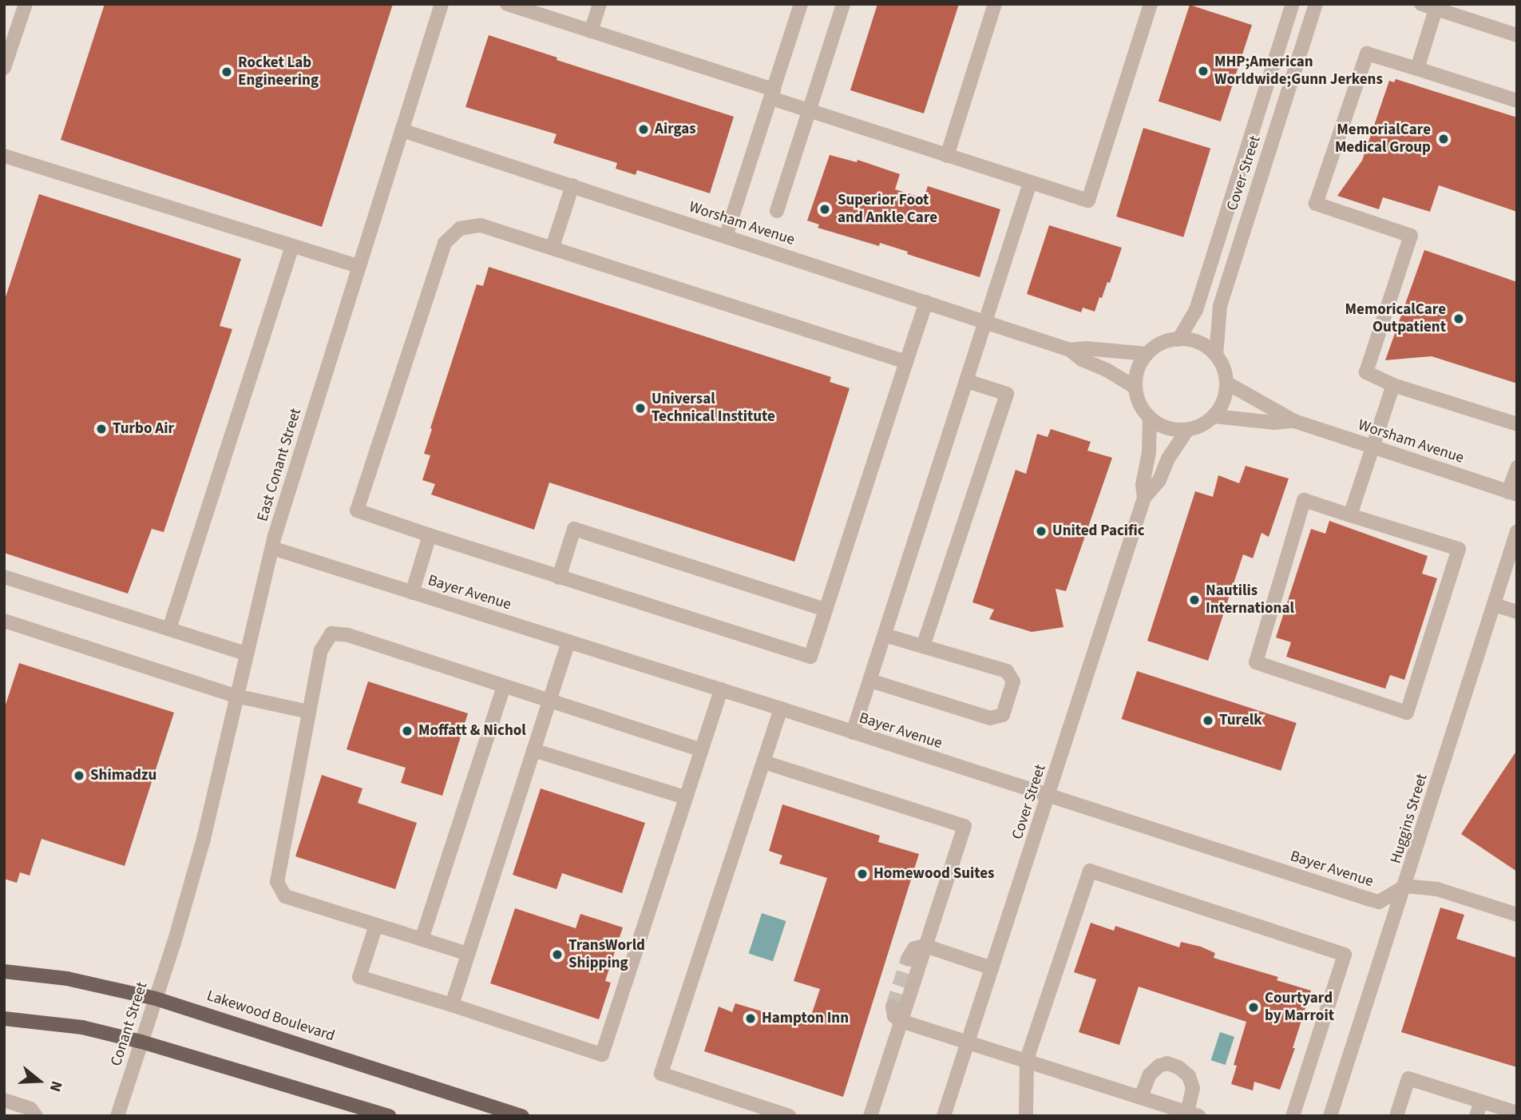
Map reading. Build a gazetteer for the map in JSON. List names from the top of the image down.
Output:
{
  "streets": {
    "main road": ["Lakewood Boulevard"],
    "street": [
      "Cover Street",
      "Worsham Avenue",
      "East Conant Street",
      "Bayer Avenue",
      "Huggins Street",
      "Conant Street"
    ]
  },
  "crossings": [
    ["Cover Street", "Worsham Avenue"],
    ["Cover Street", "Bayer Avenue"],
    ["Worsham Avenue", "East Conant Street"],
    ["East Conant Street", "Bayer Avenue"],
    ["East Conant Street", "Conant Street"],
    ["Bayer Avenue", "Huggins Street"],
    ["Lakewood Boulevard", "Conant Street"]
  ],
  "places": [
    "MHP;American Worldwide;Gunn Jerkens",
    "Rocket Lab Engineering",
    "Airgas",
    "MemorialCare Medical Group",
    "Superior Foot and Ankle Care",
    "MemoricalCare Outpatient",
    "Universal Technical Institute",
    "Turbo Air",
    "United Pacific",
    "Nautilis International",
    "Turelk",
    "Moffatt & Nichol",
    "Shimadzu",
    "Homewood Suites",
    "TransWorld Shipping",
    "Courtyard by Marroit",
    "Hampton Inn"
  ],
  "north": "right"
}
